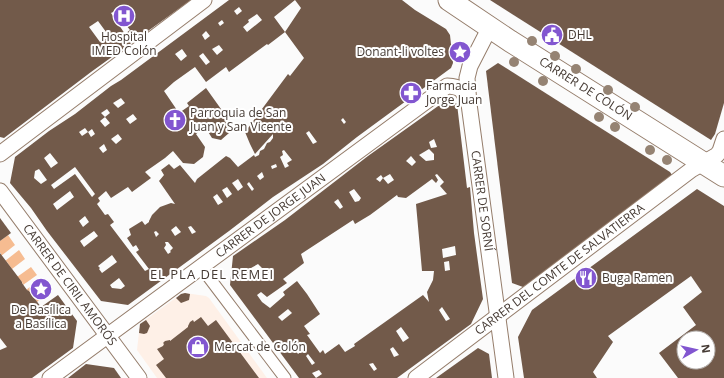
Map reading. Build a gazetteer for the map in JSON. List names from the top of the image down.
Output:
{
  "streets": {
    "main road": ["CARRER DE COLÓN"],
    "street": [
      "CARRER DE SORNÍ",
      "CARRER DE JORGE JUAN",
      "CARRER DEL COMTE DE SALVATIERRA",
      "CARRER DE CIRIL AMORÓS"
    ]
  },
  "crossings": [
    ["CARRER DE COLÓN", "CARRER DE SORNÍ"],
    ["CARRER DE COLÓN", "CARRER DEL COMTE DE SALVATIERRA"],
    ["CARRER DE SORNÍ", "CARRER DE JORGE JUAN"],
    ["CARRER DE SORNÍ", "CARRER DEL COMTE DE SALVATIERRA"],
    ["CARRER DE JORGE JUAN", "CARRER DE CIRIL AMORÓS"]
  ],
  "districts": ["EL PLA DEL REMEI"],
  "places": {
    "hospital": ["Hospital IMED Colón"],
    "public building": ["DHL"],
    "place": ["Donant-li voltes", "De Basílica a Basílica"],
    "pharmacy": ["Farmacia Jorge Juan"],
    "church": ["Parroquia de San Juan y San Vicente"],
    "restaurant": ["Buga Ramen"],
    "shop": ["Mercat de Colón"]
  },
  "north": "right"
}
